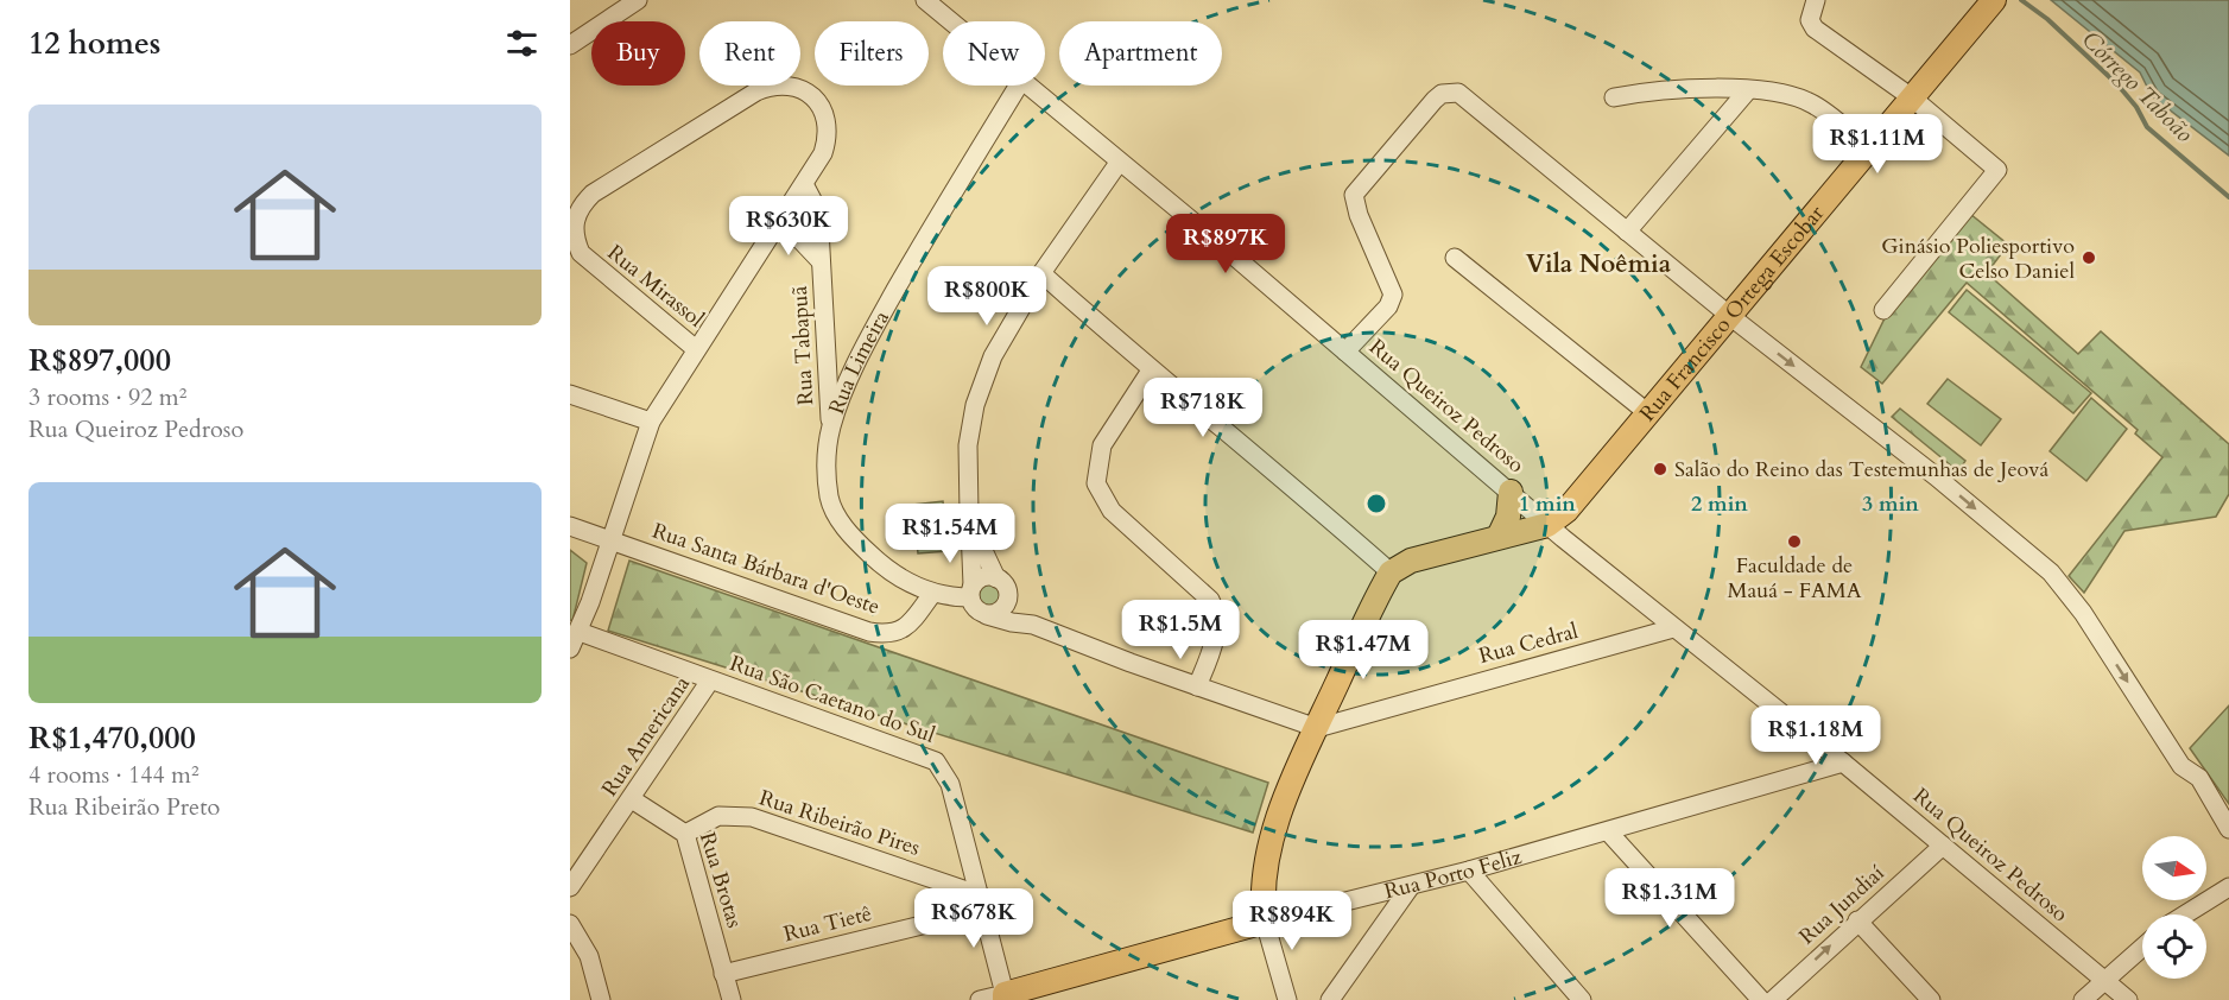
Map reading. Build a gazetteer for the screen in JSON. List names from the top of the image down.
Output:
{
  "streets": {
    "main road": ["Rua Francisco Ortega Escobar", "Rua Porto Feliz"],
    "street": [
      "Rua Mirassol",
      "Rua Tabapuã",
      "Rua Limeira",
      "Rua Queiroz Pedroso",
      "Rua Santa Bárbara d'Oeste",
      "Rua Cedral",
      "Rua São Caetano do Sul",
      "Rua Americana",
      "Rua Ribeirão Pires",
      "Rua Brotas",
      "Rua Jundiaí",
      "Rua Tietê"
    ]
  },
  "crossings": [
    ["Rua Mirassol", "Rua Tabapuã"],
    ["Rua Mirassol", "Rua Santa Bárbara d'Oeste"],
    ["Rua Mirassol", "Rua São Caetano do Sul"],
    ["Rua Francisco Ortega Escobar", "Rua Queiroz Pedroso"],
    ["Rua Tabapuã", "Rua Limeira"],
    ["Rua Limeira", "Rua Santa Bárbara d'Oeste"],
    ["Rua Queiroz Pedroso", "Rua Cedral"],
    ["Rua Queiroz Pedroso", "Rua Porto Feliz"],
    ["Rua Queiroz Pedroso", "Rua Jundiaí"],
    ["Rua São Caetano do Sul", "Rua Americana"],
    ["Rua São Caetano do Sul", "Rua Ribeirão Pires"],
    ["Rua São Caetano do Sul", "Rua Tietê"],
    ["Rua Americana", "Rua Brotas"],
    ["Rua Ribeirão Pires", "Rua Brotas"],
    ["Rua Ribeirão Pires", "Rua Tietê"],
    ["Rua Brotas", "Rua Tietê"]
  ],
  "one_way": ["Rua Jundiaí"],
  "districts": ["Vila Noêmia"],
  "water": ["Córrego Taboão"],
  "places": ["Ginásio Poliesportivo Celso Daniel", "Salão do Reino das Testemunhas de Jeová", "Faculdade de Mauá - FAMA"],
  "north": "right",
  "page": {
    "heading": "12 homes",
    "chip": [
      "Buy",
      "Rent",
      "Filters",
      "New",
      "Apartment"
    ],
    "list": [
      {
        "name": "R$897,000",
        "note": "3 rooms · 92 m² · Rua Queiroz Pedroso"
      },
      {
        "name": "R$1,470,000",
        "note": "4 rooms · 144 m² · Rua Ribeirão Preto"
      }
    ],
    "price": [
      "R$1.11M",
      "R$630K",
      "R$897K",
      "R$800K",
      "R$718K",
      "R$1.54M",
      "R$1.5M",
      "R$1.47M",
      "R$1.18M",
      "R$1.31M",
      "R$678K",
      "R$894K"
    ]
  },
  "rings": ["1 min", "2 min", "3 min"]
}
